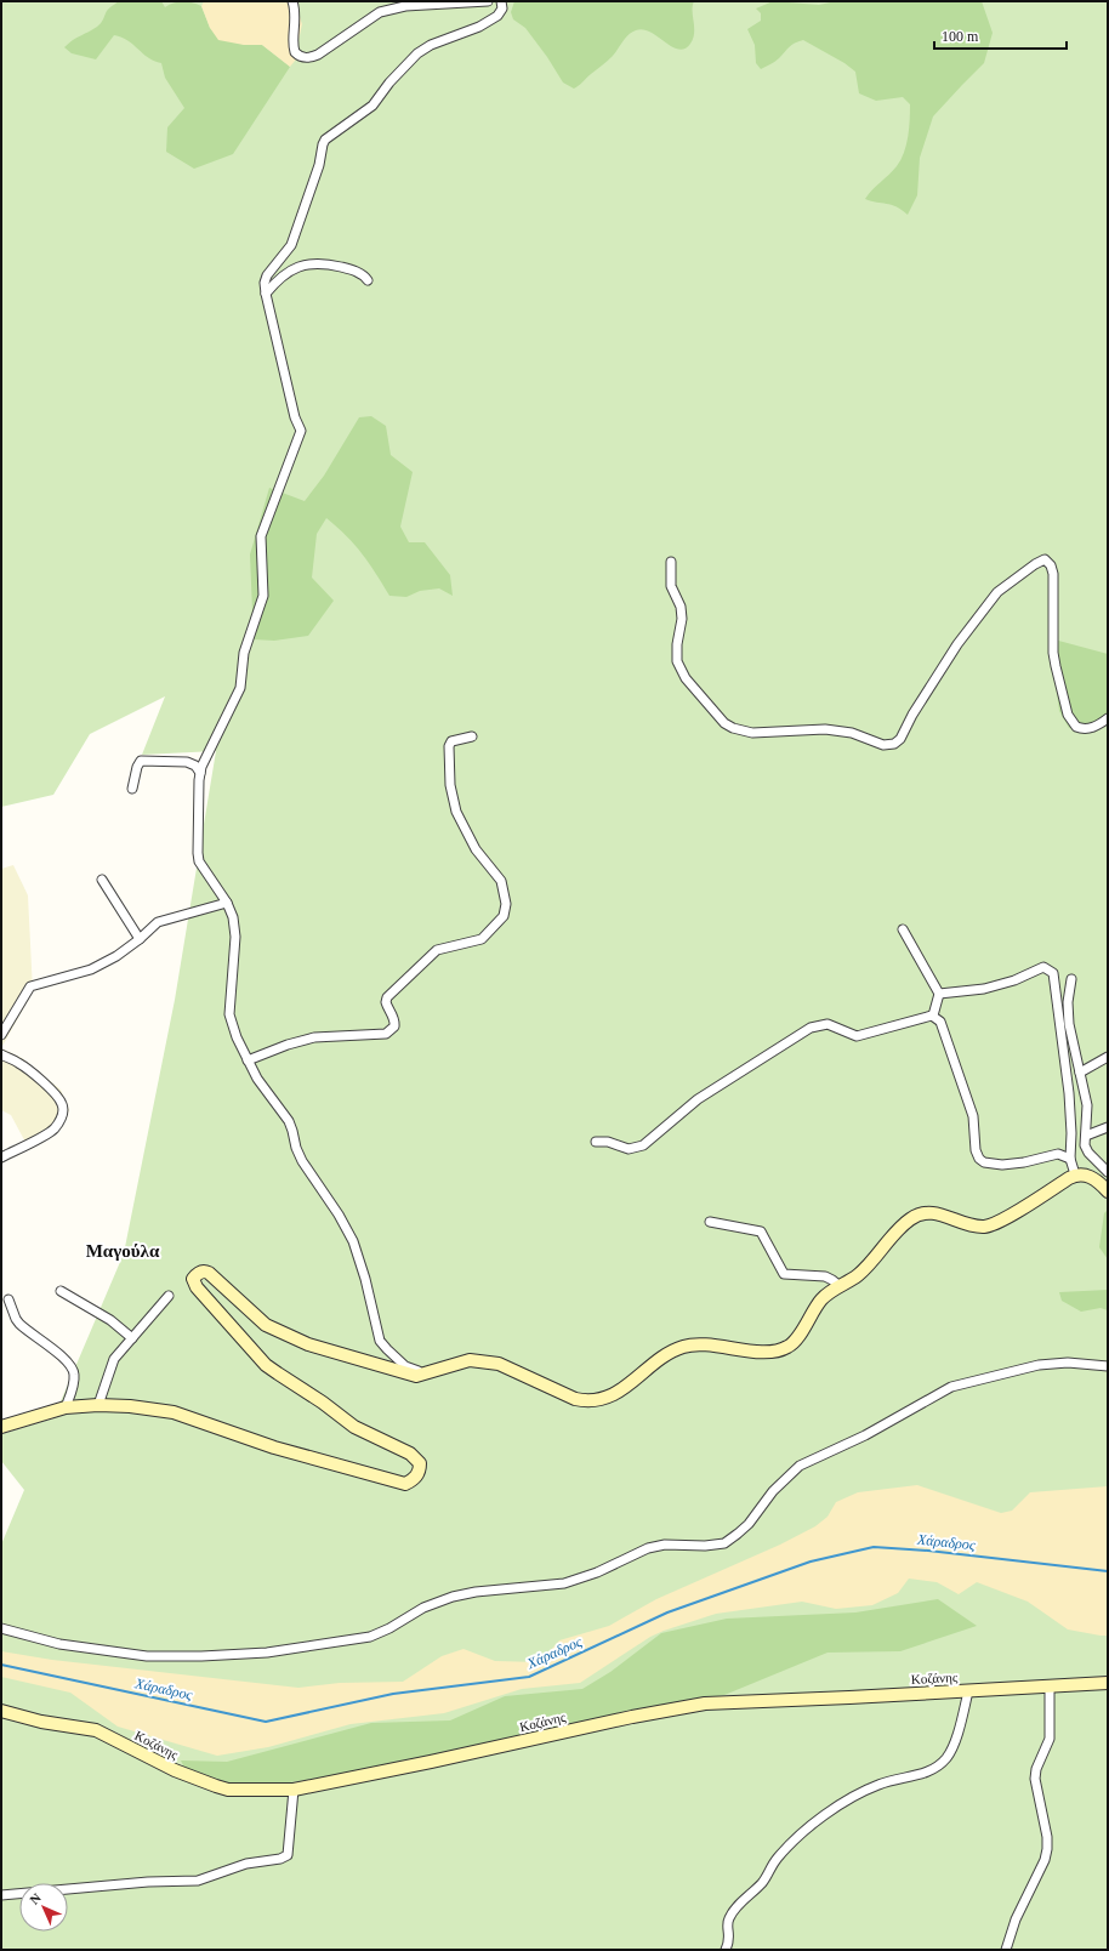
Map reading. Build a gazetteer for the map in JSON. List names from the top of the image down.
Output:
{
  "streets": {
    "main road": ["Κοζάνης"]
  },
  "districts": ["Μαγούλα"],
  "water": ["Χάραδρος"],
  "scale_bar": "100 m",
  "north": "top left"
}
